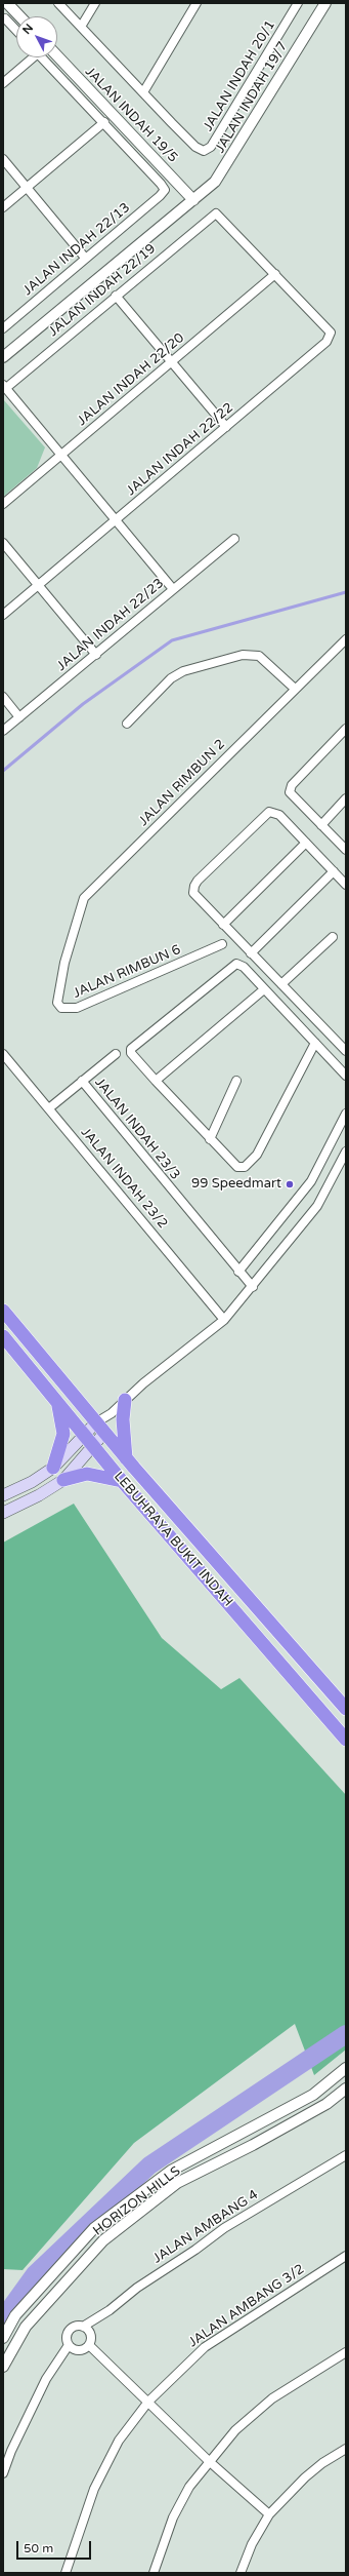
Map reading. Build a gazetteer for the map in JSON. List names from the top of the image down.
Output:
{
  "streets": {
    "highway": ["LEBUHRAYA BUKIT INDAH"],
    "street": [
      "JALAN INDAH 20/1",
      "JALAN INDAH 19/7",
      "JALAN INDAH 19/5",
      "JALAN INDAH 22/13",
      "JALAN INDAH 22/19",
      "JALAN INDAH 22/20",
      "JALAN INDAH 22/22",
      "JALAN INDAH 22/23",
      "JALAN RIMBUN 2",
      "JALAN RIMBUN 6",
      "JALAN INDAH 23/3",
      "JALAN INDAH 23/2",
      "HORIZON HILLS",
      "JALAN AMBANG 4",
      "JALAN AMBANG 3/2"
    ]
  },
  "crossings": [
    ["JALAN INDAH 19/7", "JALAN INDAH 19/5"],
    ["JALAN INDAH 22/19", "JALAN INDAH 22/20"],
    ["JALAN INDAH 22/19", "JALAN INDAH 22/22"],
    ["JALAN INDAH 22/20", "JALAN INDAH 22/22"],
    ["JALAN RIMBUN 2", "JALAN RIMBUN 6"]
  ],
  "places": ["99 Speedmart"],
  "scale_bar": "50 m",
  "north": "top left"
}
